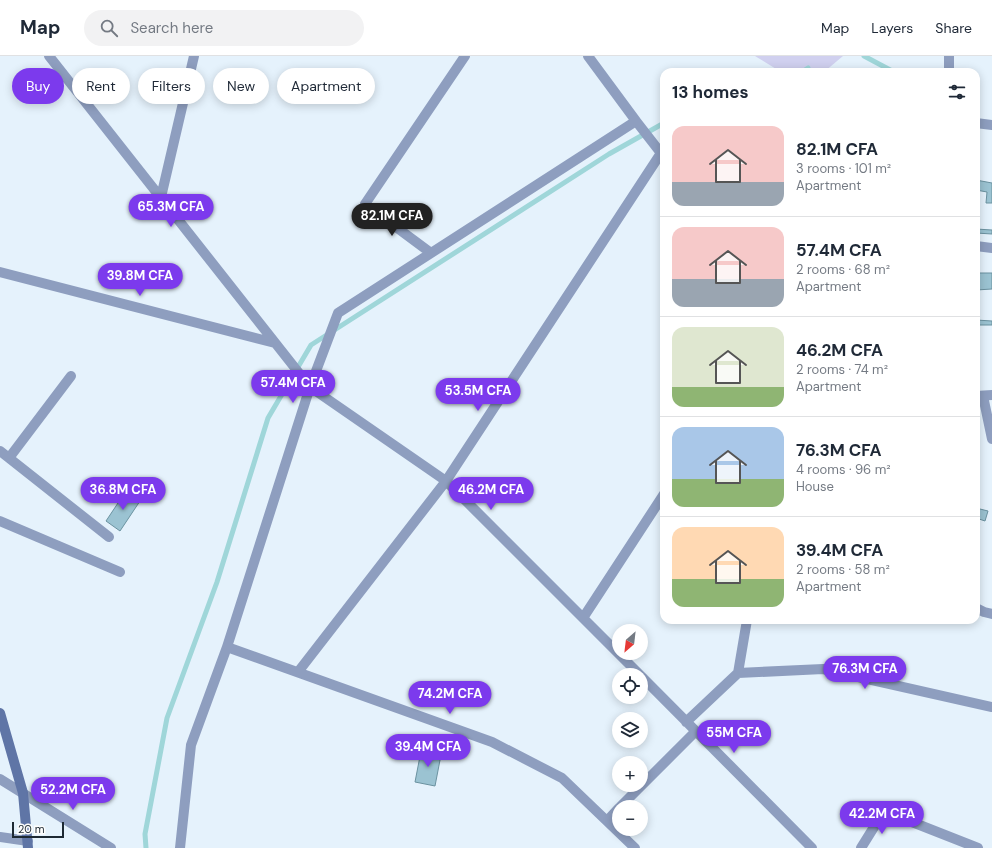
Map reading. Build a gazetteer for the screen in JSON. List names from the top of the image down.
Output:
{
  "scale_bar": "20 m",
  "north": "bottom left",
  "page": {
    "header": "Map",
    "search": "Search here",
    "nav": ["Map", "Layers", "Share"],
    "chip": [
      "Buy",
      "Rent",
      "Filters",
      "New",
      "Apartment"
    ],
    "heading": "13 homes",
    "list": [
      {
        "name": "82.1M CFA",
        "note": "3 rooms · 101 m² · Apartment"
      },
      {
        "name": "57.4M CFA",
        "note": "2 rooms · 68 m² · Apartment"
      },
      {
        "name": "46.2M CFA",
        "note": "2 rooms · 74 m² · Apartment"
      },
      {
        "name": "76.3M CFA",
        "note": "4 rooms · 96 m² · House"
      },
      {
        "name": "39.4M CFA",
        "note": "2 rooms · 58 m² · Apartment"
      }
    ],
    "price": [
      "65.3M CFA",
      "82.1M CFA",
      "39.8M CFA",
      "57.4M CFA",
      "53.5M CFA",
      "36.8M CFA",
      "46.2M CFA",
      "76.3M CFA",
      "74.2M CFA",
      "55M CFA",
      "39.4M CFA",
      "52.2M CFA",
      "42.2M CFA"
    ],
    "map_buttons": ["+", "−"],
    "scale": "20 m"
  }
}
